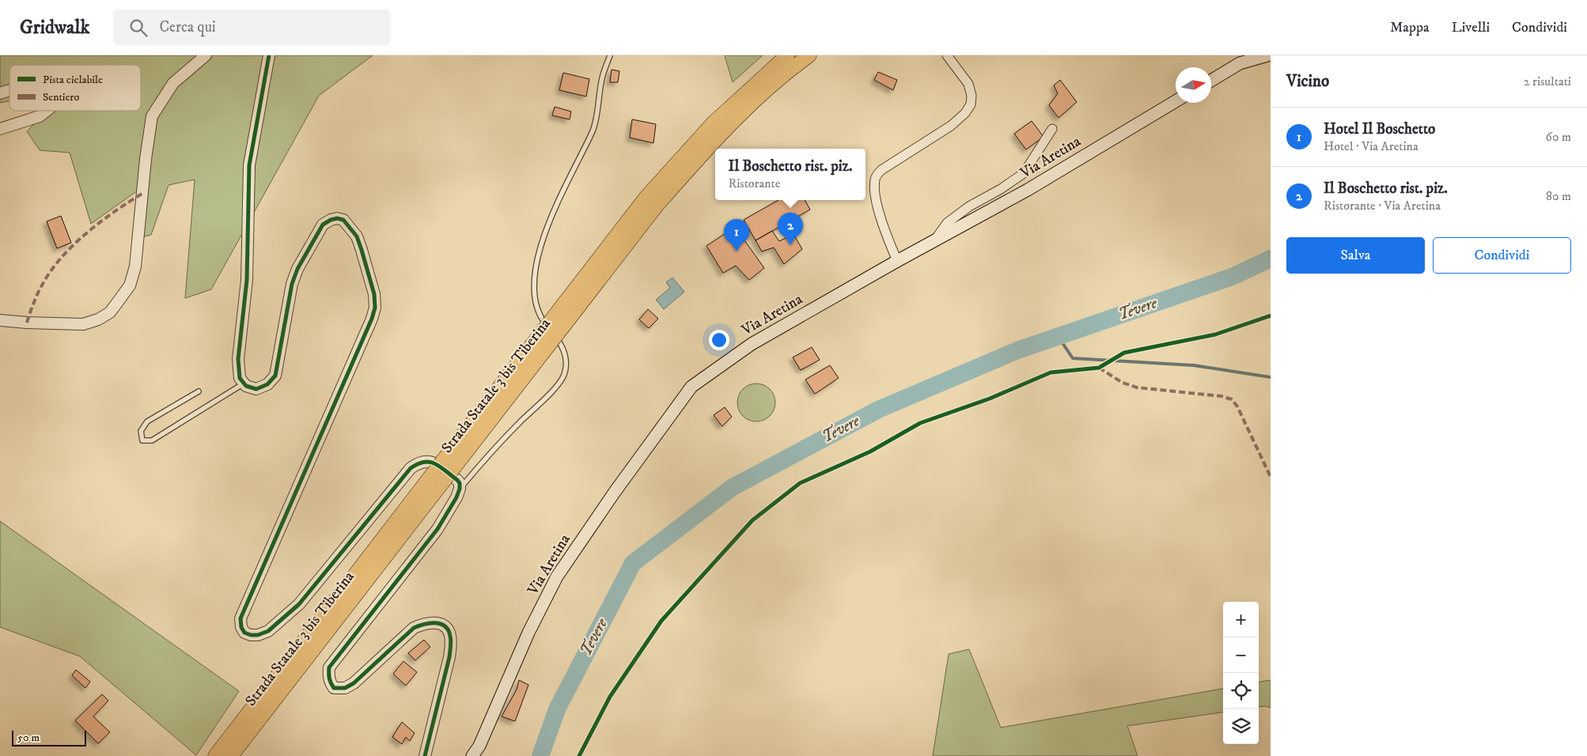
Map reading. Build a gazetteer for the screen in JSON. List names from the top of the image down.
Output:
{
  "streets": {
    "highway": ["Strada Statale 3 bis Tiberina"],
    "main road": ["Via Aretina"]
  },
  "water": ["Tevere"],
  "legend": ["Pista ciclabile", "Sentiero"],
  "scale_bar": "50 m",
  "north": "right",
  "page": {
    "header": "Gridwalk",
    "search": "Cerca qui",
    "nav": ["Mappa", "Livelli", "Condividi"],
    "heading": ["Vicino", "2 risultati"],
    "list": [
      {
        "mark": "1",
        "name": "Hotel Il Boschetto",
        "note": "Hotel · Via Aretina",
        "value": "60 m"
      },
      {
        "mark": "2",
        "name": "Il Boschetto rist. piz.",
        "note": "Ristorante · Via Aretina",
        "value": "80 m"
      }
    ],
    "popup": ["Il Boschetto rist. piz.", "Ristorante"],
    "pins": ["2", "1"],
    "buttons": ["Salva", "Condividi"],
    "map_buttons": ["+", "−"],
    "scale": "50 m"
  }
}
